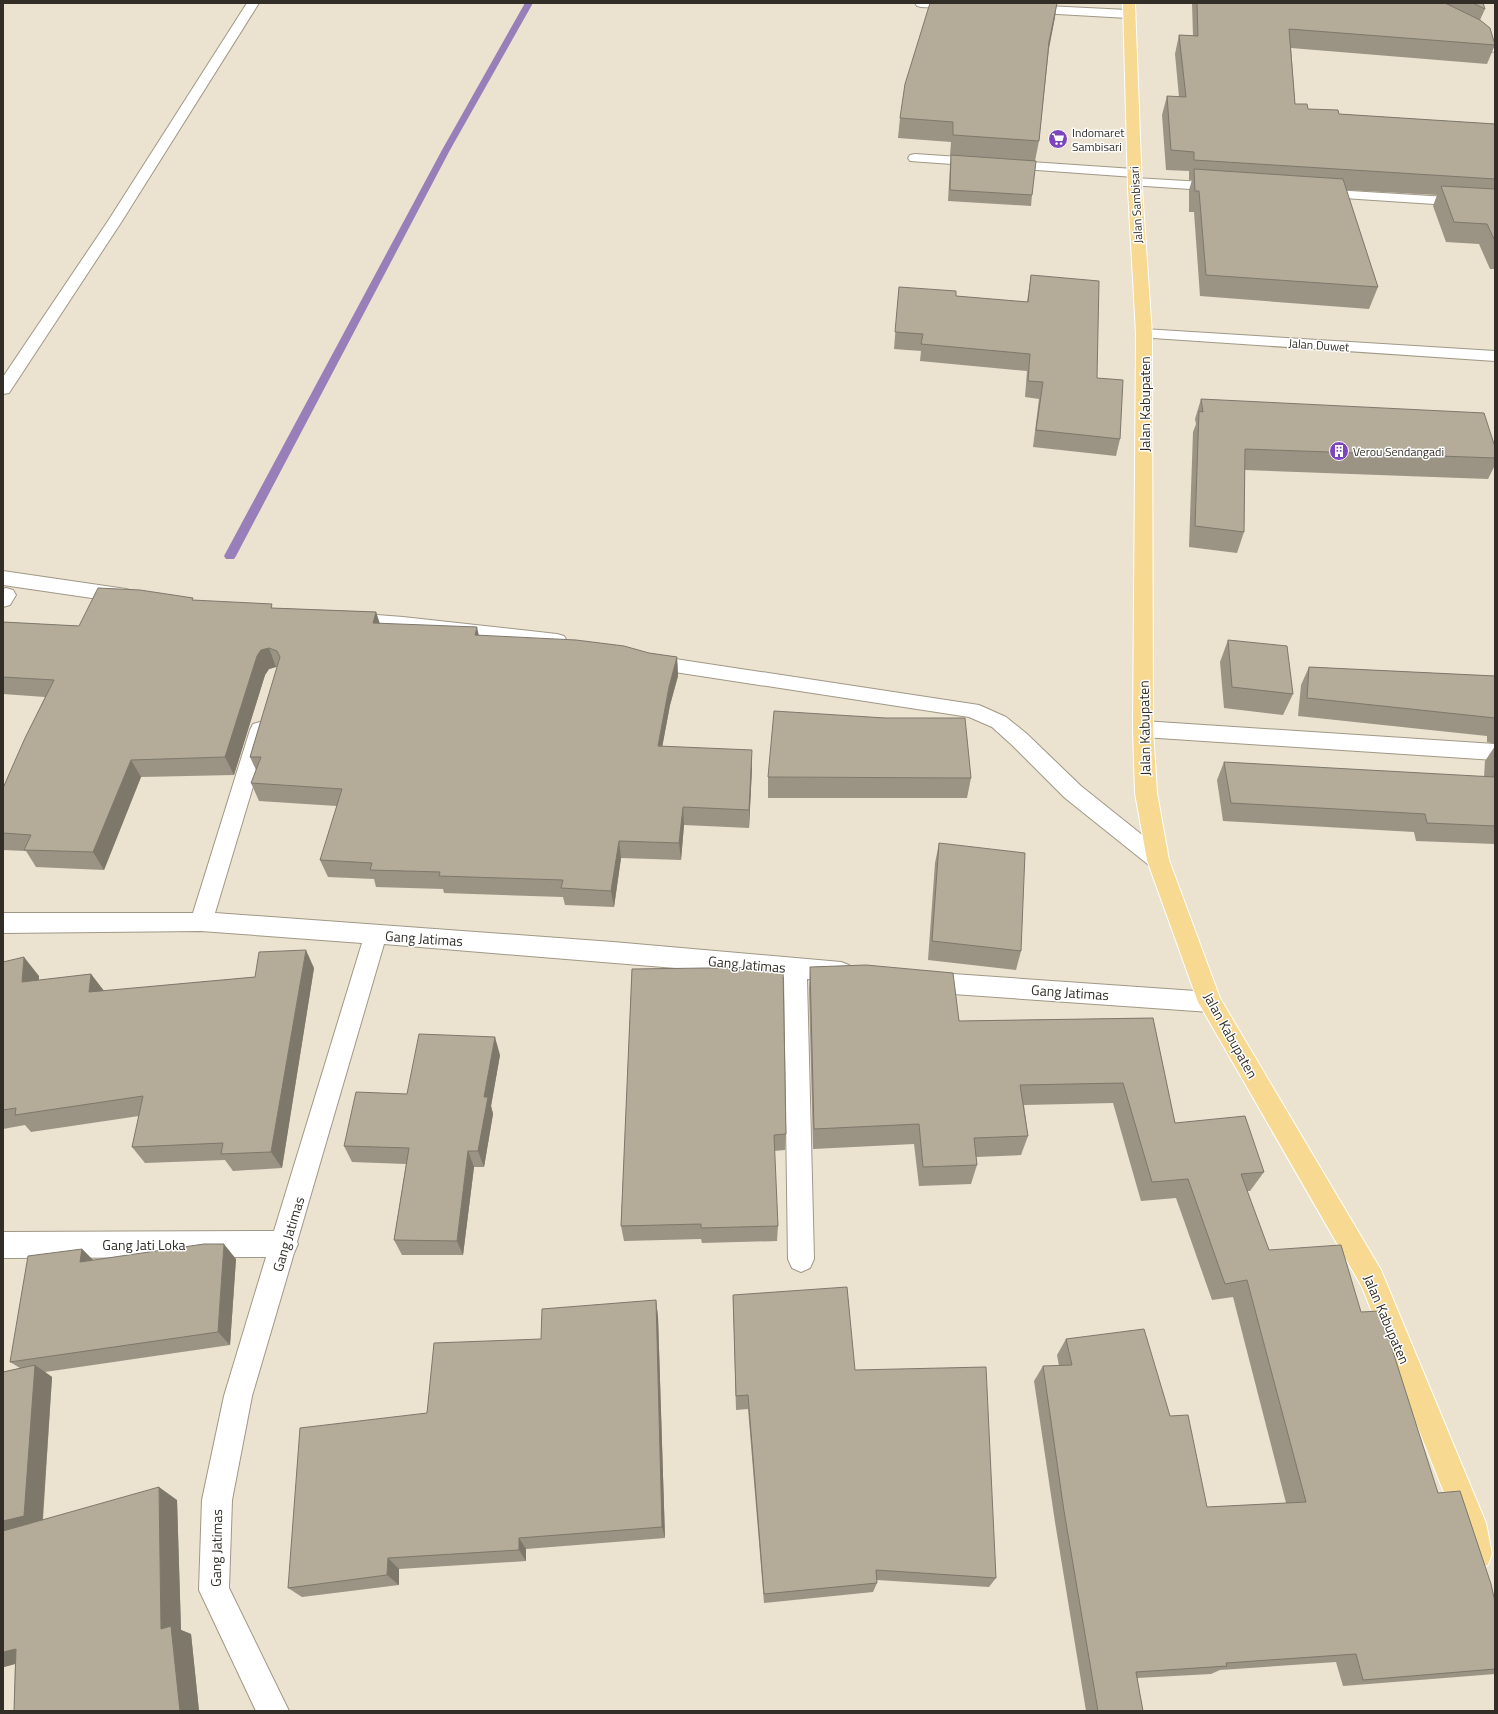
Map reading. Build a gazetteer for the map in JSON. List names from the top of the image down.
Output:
{
  "streets": {
    "main road": ["Jalan Sambisari", "Jalan Kabupaten"],
    "street": ["Jalan Duwet", "Gang Jatimas", "Gang Jati Loka"]
  },
  "crossings": [
    ["Jalan Sambisari", "Jalan Duwet"],
    ["Jalan Sambisari", "Jalan Kabupaten"],
    ["Jalan Duwet", "Jalan Kabupaten"],
    ["Jalan Kabupaten", "Gang Jatimas"],
    ["Gang Jatimas", "Gang Jati Loka"]
  ],
  "places": {
    "supermarket": ["Indomaret Sambisari"],
    "building": ["Verou Sendangadi"]
  }
}
